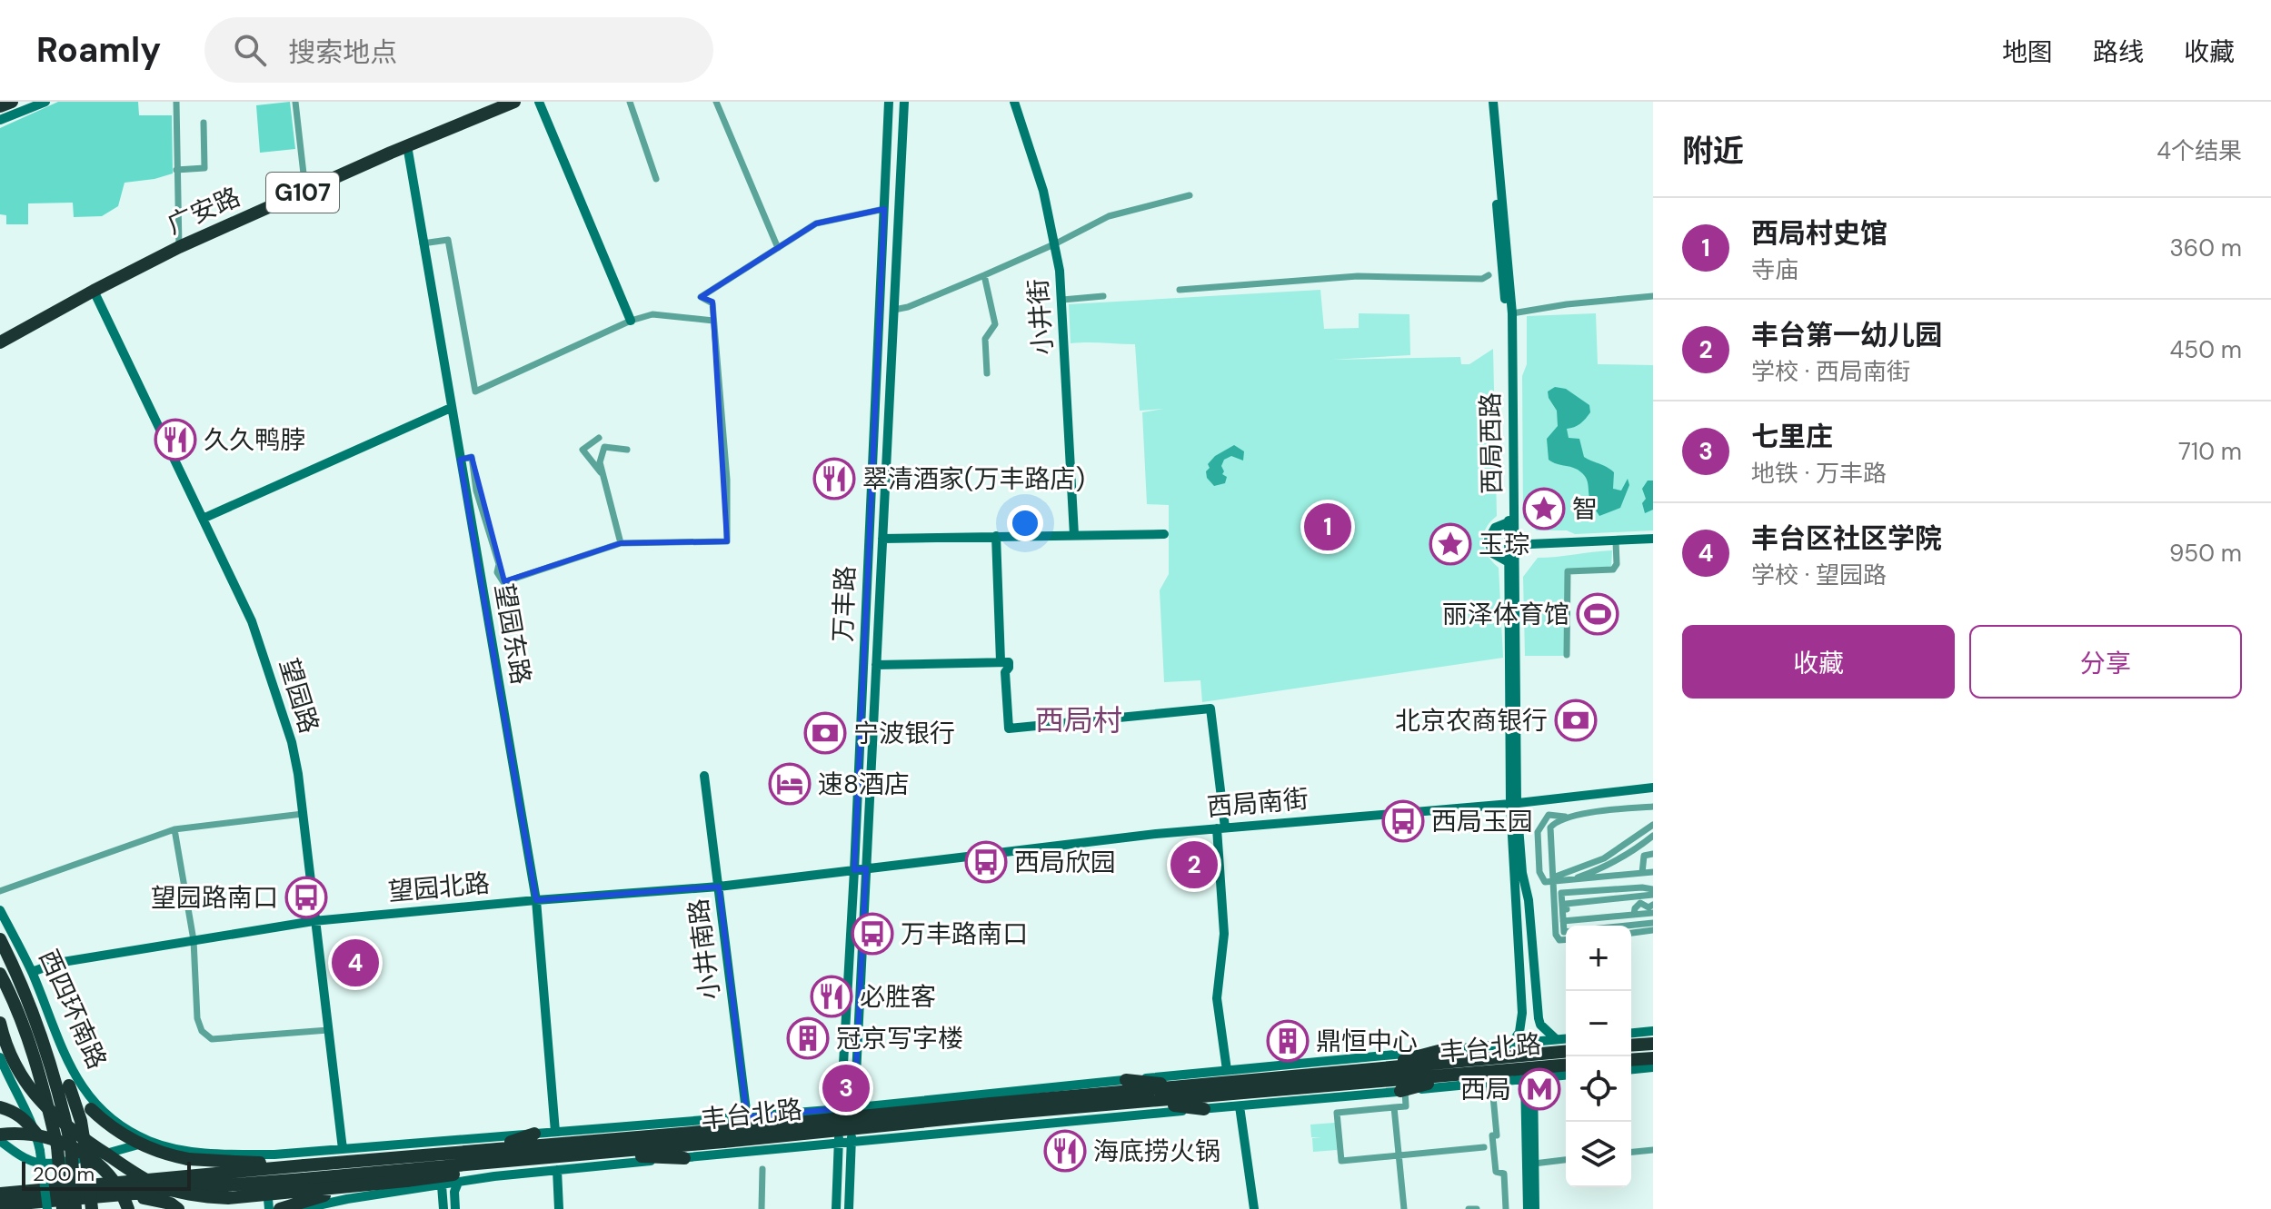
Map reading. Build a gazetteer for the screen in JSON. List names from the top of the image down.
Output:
{
  "streets": {
    "highway": [
      "G107",
      "广安路",
      "西四环南路",
      "丰台北路"
    ],
    "street": [
      "小井街",
      "西局西路",
      "万丰路",
      "望园东路",
      "望园路",
      "西局南街",
      "望园北路",
      "小井南路"
    ]
  },
  "crossings": [
    ["广安路", "望园东路"],
    ["广安路", "望园路"],
    ["西局西路", "西局南街"],
    ["西局西路", "丰台北路"],
    ["万丰路", "西局南街"],
    ["万丰路", "望园北路"],
    ["万丰路", "丰台北路"],
    ["望园东路", "望园北路"],
    ["望园东路", "丰台北路"],
    ["望园路", "望园北路"],
    ["望园路", "丰台北路"],
    ["西局南街", "望园北路"],
    ["望园北路", "小井南路"],
    ["望园北路", "西四环南路"],
    ["小井南路", "丰台北路"],
    ["西四环南路", "丰台北路"]
  ],
  "districts": ["西局村"],
  "places": {
    "restaurant": [
      "久久鸭脖",
      "翠清酒家(万丰路店)",
      "必胜客",
      "海底捞火锅"
    ],
    "place": ["智", "玉琮"],
    "sports": ["丽泽体育馆"],
    "bank": ["北京农商银行", "宁波银行"],
    "hotel": ["速8酒店"],
    "bus stop": [
      "西局玉园",
      "西局欣园",
      "望园路南口",
      "万丰路南口"
    ],
    "building": ["冠京写字楼", "鼎恒中心"],
    "metro station": ["西局"]
  },
  "scale_bar": "200 m",
  "page": {
    "header": "Roamly",
    "search": "搜索地点",
    "nav": ["地图", "路线", "收藏"],
    "heading": ["附近", "4个结果"],
    "list": [
      {
        "mark": "1",
        "name": "西局村史馆",
        "note": "寺庙",
        "value": "360 m"
      },
      {
        "mark": "2",
        "name": "丰台第一幼儿园",
        "note": "学校 · 西局南街",
        "value": "450 m"
      },
      {
        "mark": "3",
        "name": "七里庄",
        "note": "地铁 · 万丰路",
        "value": "710 m"
      },
      {
        "mark": "4",
        "name": "丰台区社区学院",
        "note": "学校 · 望园路",
        "value": "950 m"
      }
    ],
    "pins": [
      "1",
      "2",
      "4",
      "3"
    ],
    "buttons": ["收藏", "分享"],
    "map_buttons": ["+", "−"],
    "scale": "200 m"
  }
}
